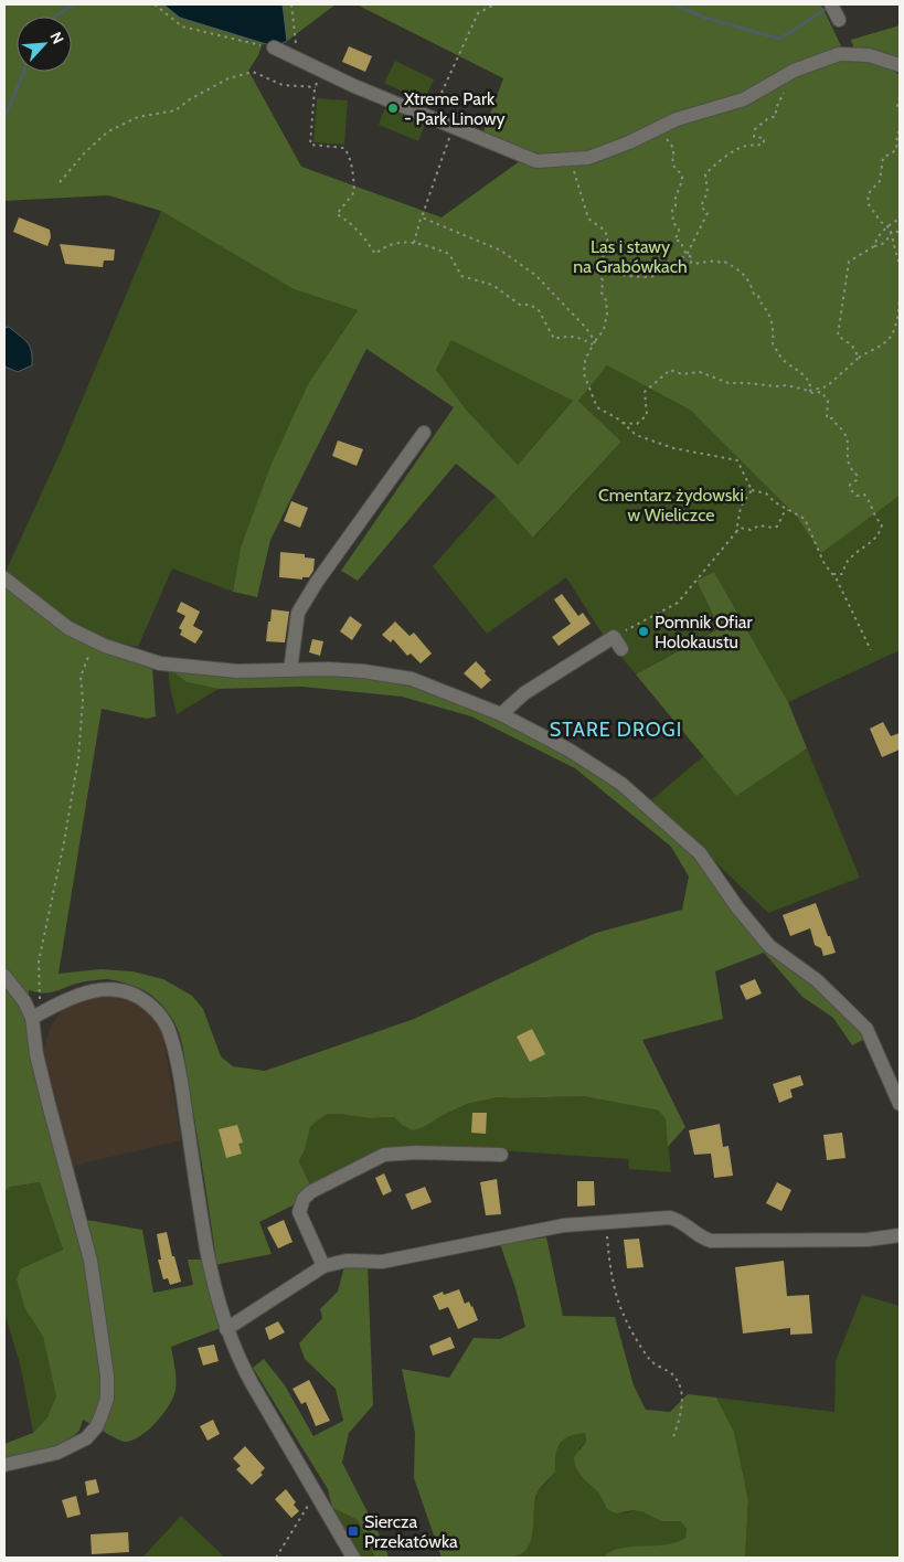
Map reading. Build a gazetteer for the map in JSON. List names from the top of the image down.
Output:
{
  "districts": ["STARE DROGI"],
  "parks": ["Las i stawy na Grabówkach", "Cmentarz żydowski w Wieliczce"],
  "places": {
    "other": ["Xtreme Park - Park Linowy", "Pomnik Ofiar Holokaustu"],
    "transit": ["Siercza Przekatówka"]
  },
  "north": "top right"
}
